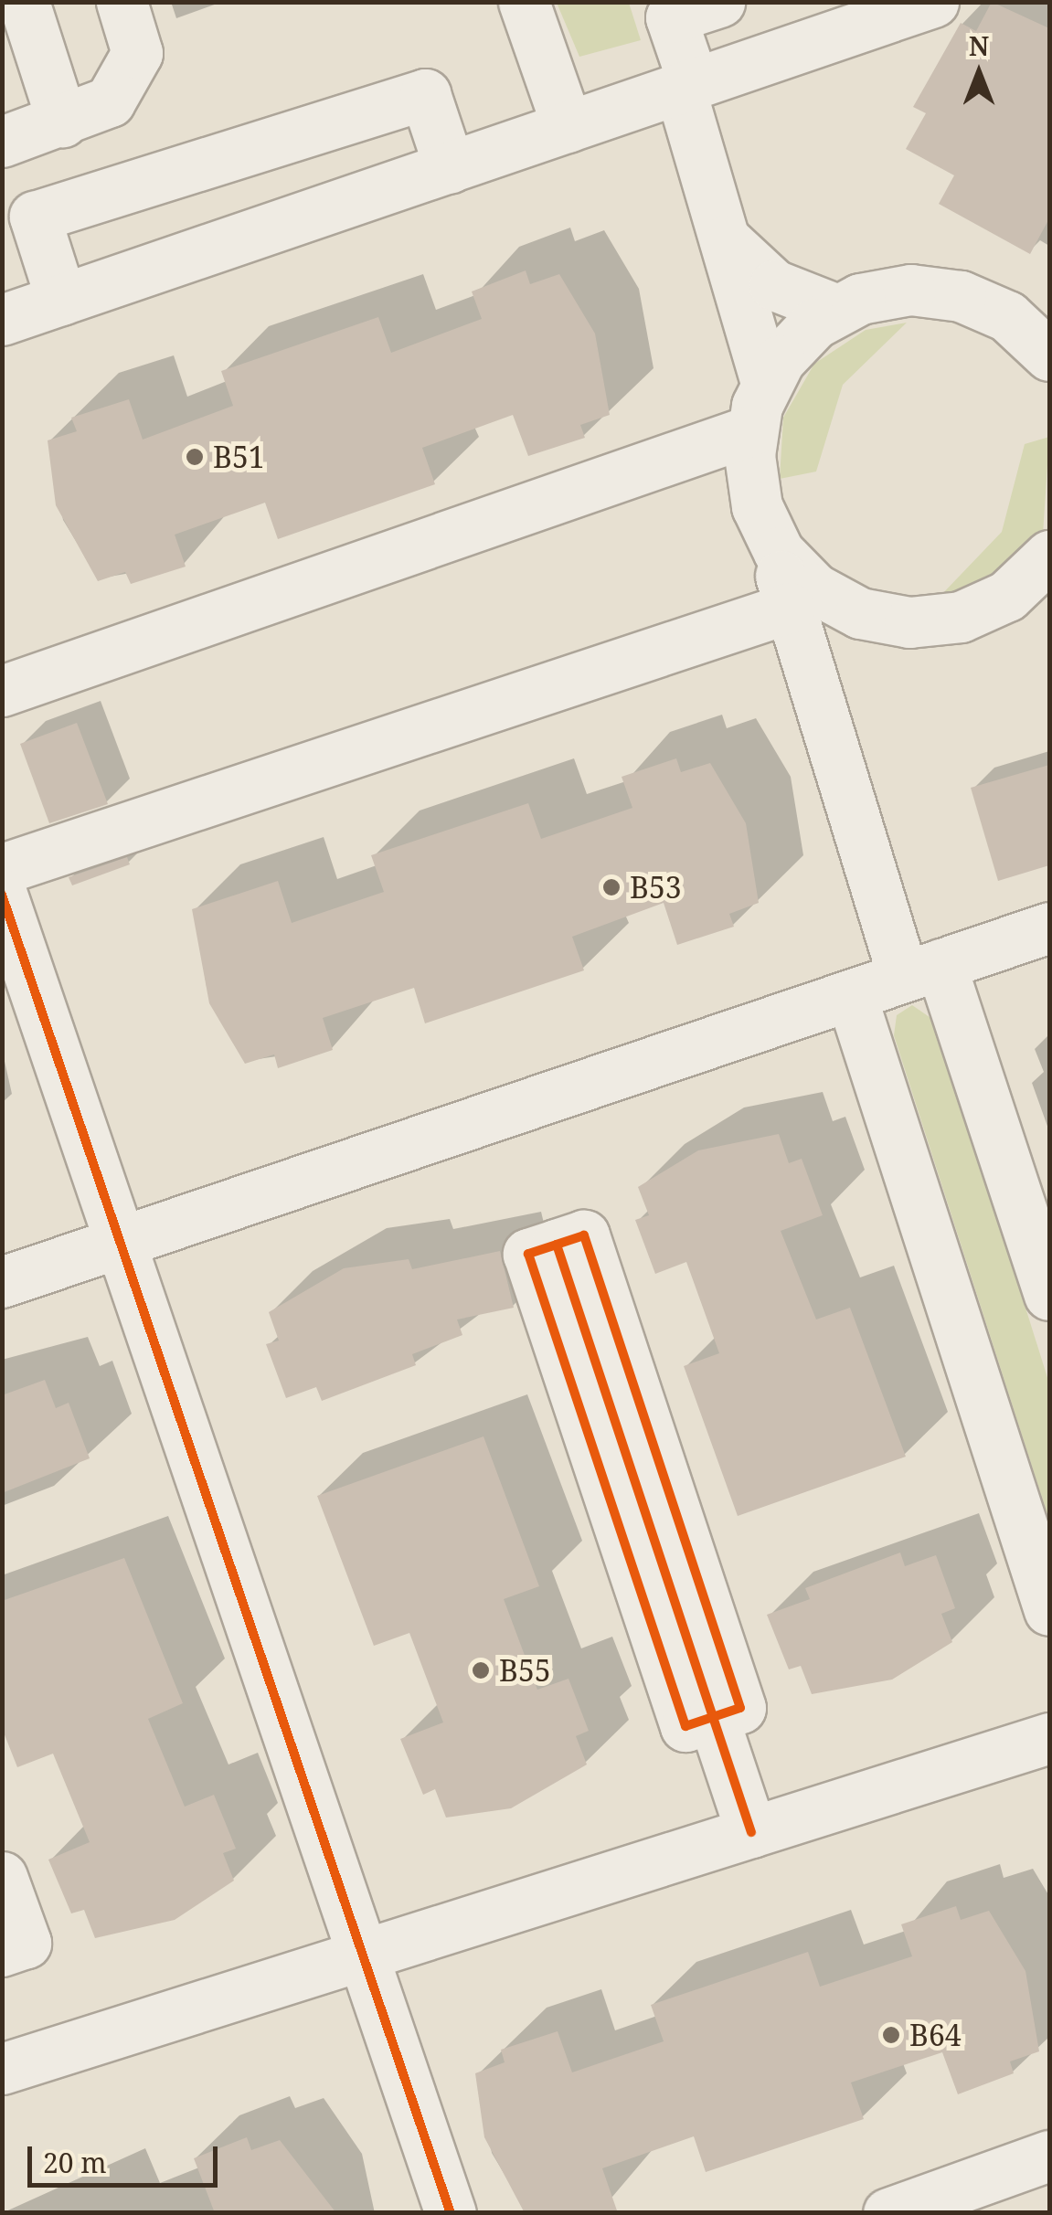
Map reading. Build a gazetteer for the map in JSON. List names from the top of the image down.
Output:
{
  "places": [
    "B51",
    "B53",
    "B55",
    "B64"
  ],
  "scale_bar": "20 m",
  "north": "top"
}
